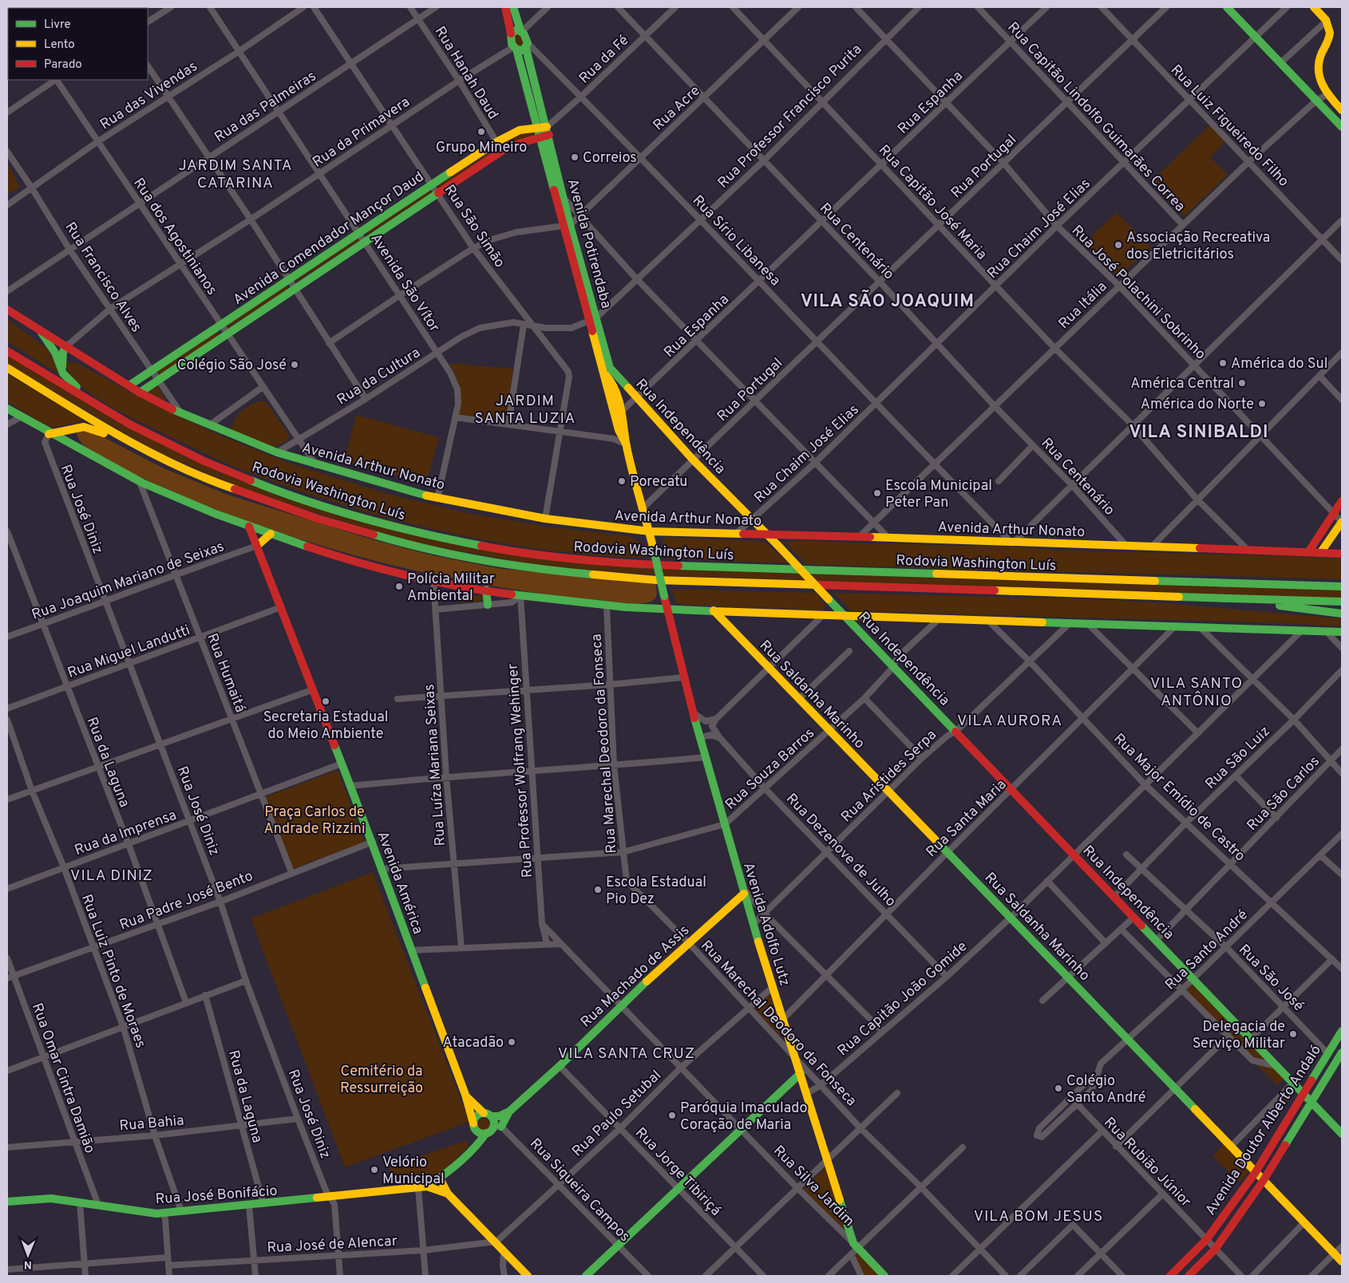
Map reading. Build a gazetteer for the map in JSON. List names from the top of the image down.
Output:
{
  "streets": {
    "main road": [
      "Avenida Comendador Mançor Daud",
      "Avenida Potirendaba",
      "Rua Independência",
      "Avenida Arthur Nonato",
      "Rodovia Washington Luís",
      "Rua Saldanha Marinho",
      "Avenida América",
      "Avenida Adolfo Lutz",
      "Rua Machado de Assis",
      "Avenida Doutor Alberto Andaló",
      "Rua Silva Jardim",
      "Rua José Bonifácio"
    ],
    "street": [
      "Rua da Fé",
      "Rua Hanah Daud",
      "Rua das Vivendas",
      "Rua Espanha",
      "Rua das Palmeiras",
      "Rua Acre",
      "Rua Professor Francisco Purita",
      "Rua Capitão Lindolfo Guimarães Correa",
      "Rua Luiz Figueiredo Filho",
      "Rua da Primavera",
      "Rua Portugal",
      "Rua Capitão José Maria",
      "Rua São Simão",
      "Rua Chaim José Elias",
      "Rua dos Agostinianos",
      "Rua Sírio Libanesa",
      "Rua Centenário",
      "Rua Francisco Alves",
      "Avenida São Vítor",
      "Rua José Polachini Sobrinho",
      "Rua Itália",
      "Rua da Cultura",
      "Rua José Diniz",
      "Rua Joaquim Mariano de Seixas",
      "Rua Miguel Landutti",
      "Rua Humaitá",
      "Rua Marechal Deodoro da Fonseca",
      "Rua São Luiz",
      "Rua da Laguna",
      "Rua Luíza Mariana Seixas",
      "Rua Souza Barros",
      "Rua Professor Wolfrang Wehinger",
      "Rua Aristides Serpa",
      "Rua São Carlos",
      "Rua Major Emídio de Castro",
      "Rua Santa Maria",
      "Rua da Imprensa",
      "Rua Dezenove de Julho",
      "Rua Padre José Bento",
      "Rua Santo André",
      "Rua Luiz Pinto de Moraes",
      "Rua São José",
      "Rua Capitão João Gomide",
      "Rua Omar Cintra Damião",
      "Rua Paulo Setubal",
      "Rua Bahia",
      "Rua Rubião Júnior",
      "Rua Jorge Tibiriçá",
      "Rua Siqueira Campos",
      "Rua José de Alencar"
    ]
  },
  "crossings": [
    ["Rua da Fé", "Avenida Comendador Mançor Daud"],
    ["Rua da Fé", "Rua Sírio Libanesa"],
    ["Rua da Fé", "Rua Centenário"],
    ["Rua da Fé", "Avenida Potirendaba"],
    ["Rua Hanah Daud", "Rua das Palmeiras"],
    ["Rua Hanah Daud", "Rua da Primavera"],
    ["Rua Hanah Daud", "Avenida Comendador Mançor Daud"],
    ["Rua das Vivendas", "Rua dos Agostinianos"],
    ["Rua das Vivendas", "Rua Francisco Alves"],
    ["Rua das Vivendas", "Avenida São Vítor"],
    ["Rua Espanha", "Rua Capitão Lindolfo Guimarães Correa"],
    ["Rua Espanha", "Rua Capitão José Maria"],
    ["Rua Espanha", "Rua Sírio Libanesa"],
    ["Rua Espanha", "Rua Centenário"],
    ["Rua Espanha", "Avenida Potirendaba"],
    ["Rua Espanha", "Rua José Polachini Sobrinho"],
    ["Rua Espanha", "Rua Independência"],
    ["Rua das Palmeiras", "Rua São Simão"],
    ["Rua das Palmeiras", "Rua dos Agostinianos"],
    ["Rua das Palmeiras", "Rua Francisco Alves"],
    ["Rua das Palmeiras", "Avenida São Vítor"],
    ["Rua Acre", "Rua Capitão José Maria"],
    ["Rua Acre", "Rua Sírio Libanesa"],
    ["Rua Acre", "Rua Centenário"],
    ["Rua Acre", "Avenida Potirendaba"],
    ["Rua Professor Francisco Purita", "Rua Capitão José Maria"],
    ["Rua Professor Francisco Purita", "Rua Sírio Libanesa"],
    ["Rua Professor Francisco Purita", "Rua Centenário"],
    ["Rua Professor Francisco Purita", "Avenida Potirendaba"],
    ["Rua Professor Francisco Purita", "Rua José Polachini Sobrinho"],
    ["Rua Professor Francisco Purita", "Rua da Cultura"],
    ["Rua Capitão Lindolfo Guimarães Correa", "Rua Portugal"],
    ["Rua Capitão Lindolfo Guimarães Correa", "Rua Chaim José Elias"],
    ["Rua Capitão Lindolfo Guimarães Correa", "Rua Itália"],
    ["Rua Luiz Figueiredo Filho", "Rua Portugal"],
    ["Rua Luiz Figueiredo Filho", "Rua Chaim José Elias"],
    ["Rua Luiz Figueiredo Filho", "Rua Itália"],
    ["Rua da Primavera", "Rua São Simão"],
    ["Rua da Primavera", "Rua dos Agostinianos"],
    ["Rua da Primavera", "Avenida Potirendaba"],
    ["Rua da Primavera", "Rua Francisco Alves"],
    ["Rua da Primavera", "Avenida São Vítor"],
    ["Rua da Primavera", "Avenida Arthur Nonato"],
    ["Rua Portugal", "Rua Capitão José Maria"],
    ["Rua Portugal", "Rua Sírio Libanesa"],
    ["Rua Portugal", "Rua Centenário"],
    ["Rua Portugal", "Avenida Potirendaba"],
    ["Rua Portugal", "Rua José Polachini Sobrinho"],
    ["Rua Portugal", "Rua Independência"],
    ["Rua Capitão José Maria", "Rua Chaim José Elias"],
    ["Rua Capitão José Maria", "Rua Itália"],
    ["Rua Capitão José Maria", "Avenida Arthur Nonato"],
    ["Rua São Simão", "Avenida Comendador Mançor Daud"],
    ["Rua São Simão", "Rua da Cultura"],
    ["Rua Chaim José Elias", "Rua Sírio Libanesa"],
    ["Rua Chaim José Elias", "Rua Centenário"],
    ["Rua Chaim José Elias", "Rua José Polachini Sobrinho"],
    ["Rua Chaim José Elias", "Rua Independência"],
    ["Rua Chaim José Elias", "Avenida Arthur Nonato"],
    ["Rua dos Agostinianos", "Avenida Comendador Mançor Daud"],
    ["Rua dos Agostinianos", "Rua da Cultura"],
    ["Rua dos Agostinianos", "Avenida Arthur Nonato"],
    ["Avenida Comendador Mançor Daud", "Avenida Potirendaba"],
    ["Avenida Comendador Mançor Daud", "Rua Francisco Alves"],
    ["Avenida Comendador Mançor Daud", "Avenida São Vítor"],
    ["Avenida Comendador Mançor Daud", "Avenida Arthur Nonato"],
    ["Rua Sírio Libanesa", "Avenida Potirendaba"],
    ["Rua Sírio Libanesa", "Rua Itália"],
    ["Rua Sírio Libanesa", "Avenida Arthur Nonato"],
    ["Rua Centenário", "Rua Itália"],
    ["Rua Centenário", "Avenida Arthur Nonato"],
    ["Avenida Potirendaba", "Rua da Cultura"],
    ["Avenida Potirendaba", "Rua Independência"],
    ["Avenida Potirendaba", "Avenida Arthur Nonato"],
    ["Avenida Potirendaba", "Avenida Adolfo Lutz"],
    ["Rua Francisco Alves", "Avenida Arthur Nonato"],
    ["Avenida São Vítor", "Rua da Cultura"],
    ["Avenida São Vítor", "Avenida Arthur Nonato"],
    ["Rua José Polachini Sobrinho", "Rua Itália"],
    ["Rua Itália", "Avenida Arthur Nonato"],
    ["Rua da Cultura", "Avenida Arthur Nonato"],
    ["Rua Independência", "Avenida Arthur Nonato"],
    ["Rua Independência", "Rua São Luiz"],
    ["Rua Independência", "Rua Souza Barros"],
    ["Rua Independência", "Rua Aristides Serpa"],
    ["Rua Independência", "Rua São Carlos"],
    ["Rua Independência", "Rua Santa Maria"],
    ["Rua Independência", "Rua Santo André"],
    ["Rua Independência", "Rua Capitão João Gomide"],
    ["Rua Independência", "Avenida Doutor Alberto Andaló"],
    ["Rua José Diniz", "Rua Joaquim Mariano de Seixas"],
    ["Rua José Diniz", "Rua Miguel Landutti"],
    ["Rua José Diniz", "Rua da Imprensa"],
    ["Rua José Diniz", "Rua Padre José Bento"],
    ["Rua José Diniz", "Rua Bahia"],
    ["Rua José Diniz", "Rua José Bonifácio"],
    ["Rua José Diniz", "Rua José de Alencar"],
    ["Rua Joaquim Mariano de Seixas", "Rua Humaitá"],
    ["Rua Joaquim Mariano de Seixas", "Rua da Laguna"],
    ["Rua Joaquim Mariano de Seixas", "Avenida América"],
    ["Rua Miguel Landutti", "Rua Humaitá"],
    ["Rua Miguel Landutti", "Rua da Laguna"],
    ["Rua Miguel Landutti", "Avenida América"],
    ["Rua Humaitá", "Rua da Imprensa"],
    ["Rua Humaitá", "Rua Padre José Bento"],
    ["Rua Saldanha Marinho", "Rua Souza Barros"],
    ["Rua Saldanha Marinho", "Rua Aristides Serpa"],
    ["Rua Saldanha Marinho", "Rua Santa Maria"],
    ["Rua Saldanha Marinho", "Rua Santo André"],
    ["Rua Saldanha Marinho", "Rua Capitão João Gomide"],
    ["Rua Saldanha Marinho", "Avenida Doutor Alberto Andaló"],
    ["Rua Marechal Deodoro da Fonseca", "Avenida Adolfo Lutz"],
    ["Rua Marechal Deodoro da Fonseca", "Rua Machado de Assis"],
    ["Rua Marechal Deodoro da Fonseca", "Rua Capitão João Gomide"],
    ["Rua Marechal Deodoro da Fonseca", "Rua Paulo Setubal"],
    ["Rua São Luiz", "Rua Major Emídio de Castro"],
    ["Rua São Luiz", "Rua São José"],
    ["Rua da Laguna", "Rua da Imprensa"],
    ["Rua da Laguna", "Rua Padre José Bento"],
    ["Rua da Laguna", "Rua Bahia"],
    ["Rua da Laguna", "Rua José Bonifácio"],
    ["Rua Souza Barros", "Rua Dezenove de Julho"],
    ["Rua Souza Barros", "Avenida Adolfo Lutz"],
    ["Rua Professor Wolfrang Wehinger", "Rua Silva Jardim"],
    ["Rua Aristides Serpa", "Rua Major Emídio de Castro"],
    ["Rua Aristides Serpa", "Rua Dezenove de Julho"],
    ["Rua Aristides Serpa", "Avenida Adolfo Lutz"],
    ["Rua São Carlos", "Rua Major Emídio de Castro"],
    ["Rua São Carlos", "Rua São José"],
    ["Rua Major Emídio de Castro", "Rua Santa Maria"],
    ["Rua Major Emídio de Castro", "Rua Santo André"],
    ["Rua Major Emídio de Castro", "Rua Capitão João Gomide"],
    ["Rua Santa Maria", "Rua Dezenove de Julho"],
    ["Rua Santa Maria", "Avenida Adolfo Lutz"],
    ["Rua da Imprensa", "Avenida América"],
    ["Rua da Imprensa", "Rua Luiz Pinto de Moraes"],
    ["Rua Dezenove de Julho", "Rua Capitão João Gomide"],
    ["Avenida América", "Rua Padre José Bento"],
    ["Avenida América", "Rua Machado de Assis"],
    ["Rua Padre José Bento", "Rua Luiz Pinto de Moraes"],
    ["Rua Padre José Bento", "Rua Omar Cintra Damião"],
    ["Avenida Adolfo Lutz", "Rua Machado de Assis"],
    ["Avenida Adolfo Lutz", "Rua Capitão João Gomide"],
    ["Avenida Adolfo Lutz", "Rua Paulo Setubal"],
    ["Avenida Adolfo Lutz", "Rua Silva Jardim"],
    ["Rua Santo André", "Rua São José"],
    ["Rua Santo André", "Rua Rubião Júnior"],
    ["Rua Luiz Pinto de Moraes", "Rua Bahia"],
    ["Rua Luiz Pinto de Moraes", "Rua José Bonifácio"],
    ["Rua Machado de Assis", "Rua Jorge Tibiriçá"],
    ["Rua Machado de Assis", "Rua Silva Jardim"],
    ["Rua Machado de Assis", "Rua Siqueira Campos"],
    ["Rua São José", "Avenida Doutor Alberto Andaló"],
    ["Rua Omar Cintra Damião", "Rua Bahia"],
    ["Rua Omar Cintra Damião", "Rua José Bonifácio"],
    ["Rua Paulo Setubal", "Rua Jorge Tibiriçá"],
    ["Rua Paulo Setubal", "Rua Silva Jardim"],
    ["Rua Paulo Setubal", "Rua Siqueira Campos"],
    ["Rua Paulo Setubal", "Rua José de Alencar"],
    ["Avenida Doutor Alberto Andaló", "Rua Rubião Júnior"]
  ],
  "districts": [
    "JARDIM SANTA CATARINA",
    "VILA SÃO JOAQUIM",
    "JARDIM SANTA LUZIA",
    "VILA SINIBALDI",
    "VILA SANTO ANTÔNIO",
    "VILA AURORA",
    "VILA DINIZ",
    "VILA SANTA CRUZ",
    "VILA BOM JESUS"
  ],
  "parks": ["Praça Carlos de Andrade Rizzini", "Cemitério da Ressurreição"],
  "places": [
    "Grupo Mineiro",
    "Correios",
    "Associação Recreativa dos Eletricitários",
    "América do Sul",
    "Colégio São José",
    "América Central",
    "América do Norte",
    "Porecatu",
    "Escola Municipal Peter Pan",
    "Polícia Militar Ambiental",
    "Secretaria Estadual do Meio Ambiente",
    "Escola Estadual Pio Dez",
    "Delegacia de Serviço Militar",
    "Atacadão",
    "Colégio Santo André",
    "Paróquia Imaculado Coração de Maria",
    "Velório Municipal"
  ],
  "legend": ["Livre", "Lento", "Parado"],
  "north": "bottom"
}
